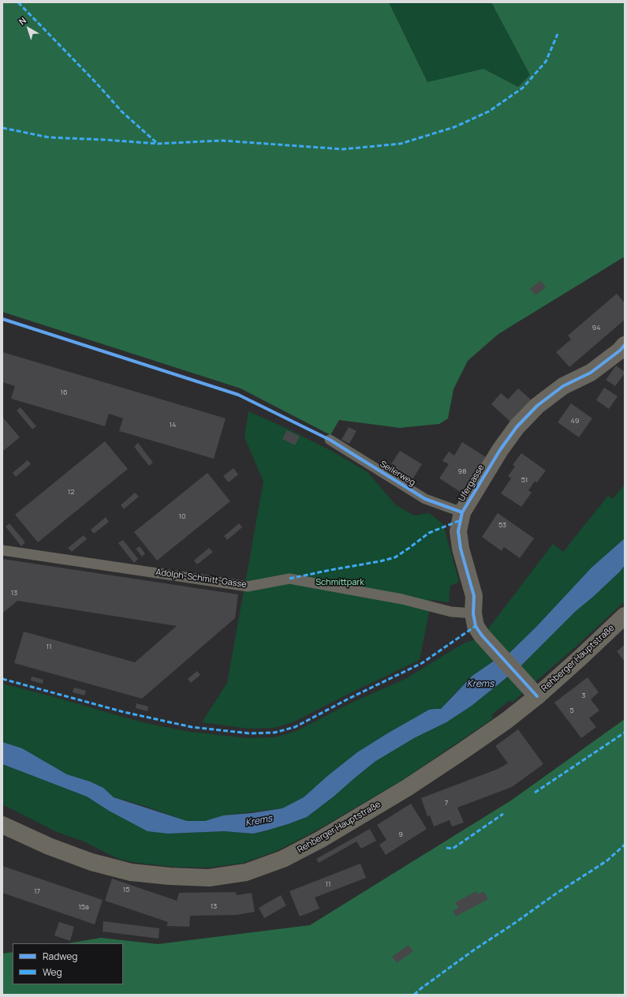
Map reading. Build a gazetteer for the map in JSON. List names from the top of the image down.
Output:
{
  "streets": {
    "main road": ["Rehberger Hauptstraße"],
    "street": ["Ufergasse"],
    "lane": ["Seilerweg", "Adolph-Schmitt-Gasse"]
  },
  "crossings": [
    ["Seilerweg", "Ufergasse"],
    ["Ufergasse", "Adolph-Schmitt-Gasse"],
    ["Ufergasse", "Rehberger Hauptstraße"]
  ],
  "water": ["Krems"],
  "parks": ["Schmittpark"],
  "house_numbers": [
    "94",
    "16",
    "49",
    "14",
    "98",
    "51",
    "12",
    "10",
    "53",
    "13",
    "11",
    "3",
    "5",
    "7",
    "9",
    "11",
    "15",
    "17",
    "13",
    "15a"
  ],
  "legend": ["Radweg", "Weg"],
  "north": "top left"
}
